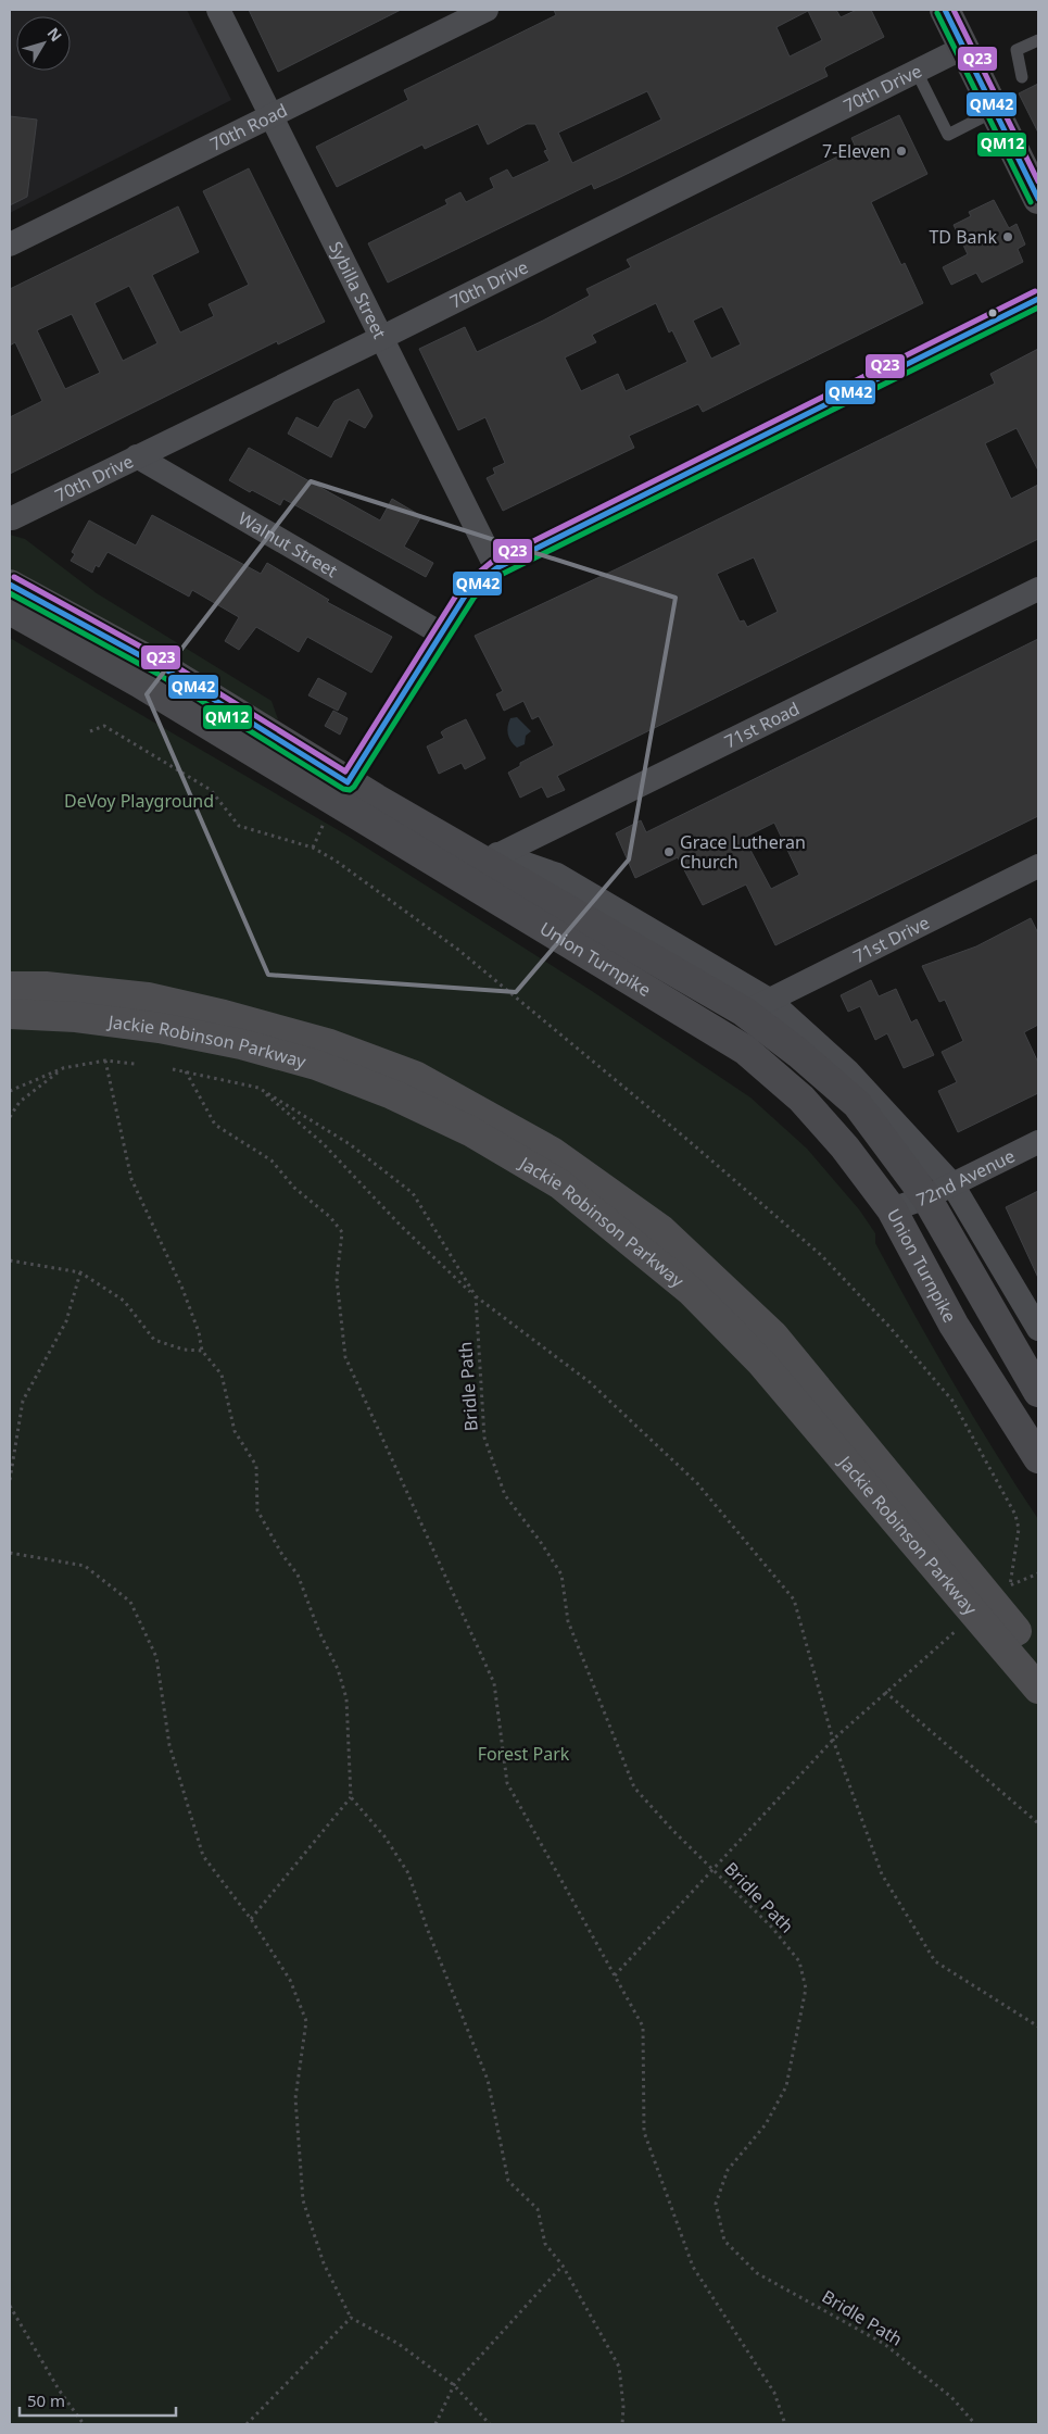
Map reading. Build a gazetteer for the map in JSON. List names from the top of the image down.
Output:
{
  "streets": {
    "highway": ["Jackie Robinson Parkway"],
    "main road": ["Union Turnpike"],
    "street": [
      "70th Drive",
      "70th Road",
      "Sybilla Street",
      "Walnut Street",
      "71st Road",
      "71st Drive",
      "72nd Avenue"
    ],
    "path": ["Bridle Path"]
  },
  "crossings": [
    ["70th Drive", "Sybilla Street"],
    ["70th Drive", "Walnut Street"],
    ["70th Road", "Sybilla Street"],
    ["71st Road", "Union Turnpike"],
    ["71st Drive", "Union Turnpike"],
    ["Union Turnpike", "72nd Avenue"]
  ],
  "parks": ["DeVoy Playground", "Forest Park"],
  "places": ["7-Eleven", "TD Bank", "Grace Lutheran Church"],
  "lines": ["transit line QM42", "transit line Q23", "transit line QM12"],
  "scale_bar": "50 m",
  "north": "top right"
}
